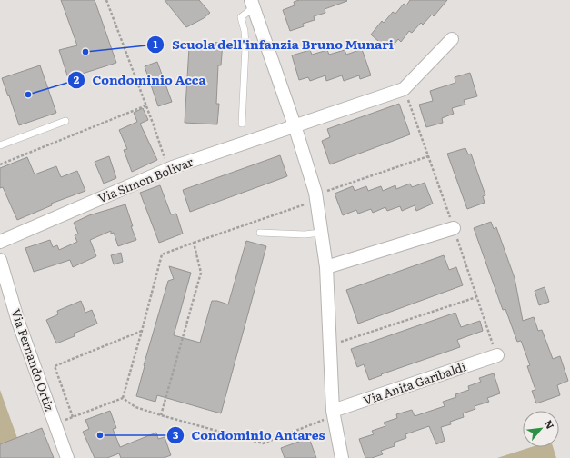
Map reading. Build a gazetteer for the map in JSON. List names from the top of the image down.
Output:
{
  "streets": {
    "street": ["Via Simon Bolivar", "Via Fernando Ortiz", "Via Anita Garibaldi"]
  },
  "places": ["Scuola dell'infanzia Bruno Munari", "Condominio Acca", "Condominio Antares"],
  "north": "top right"
}
